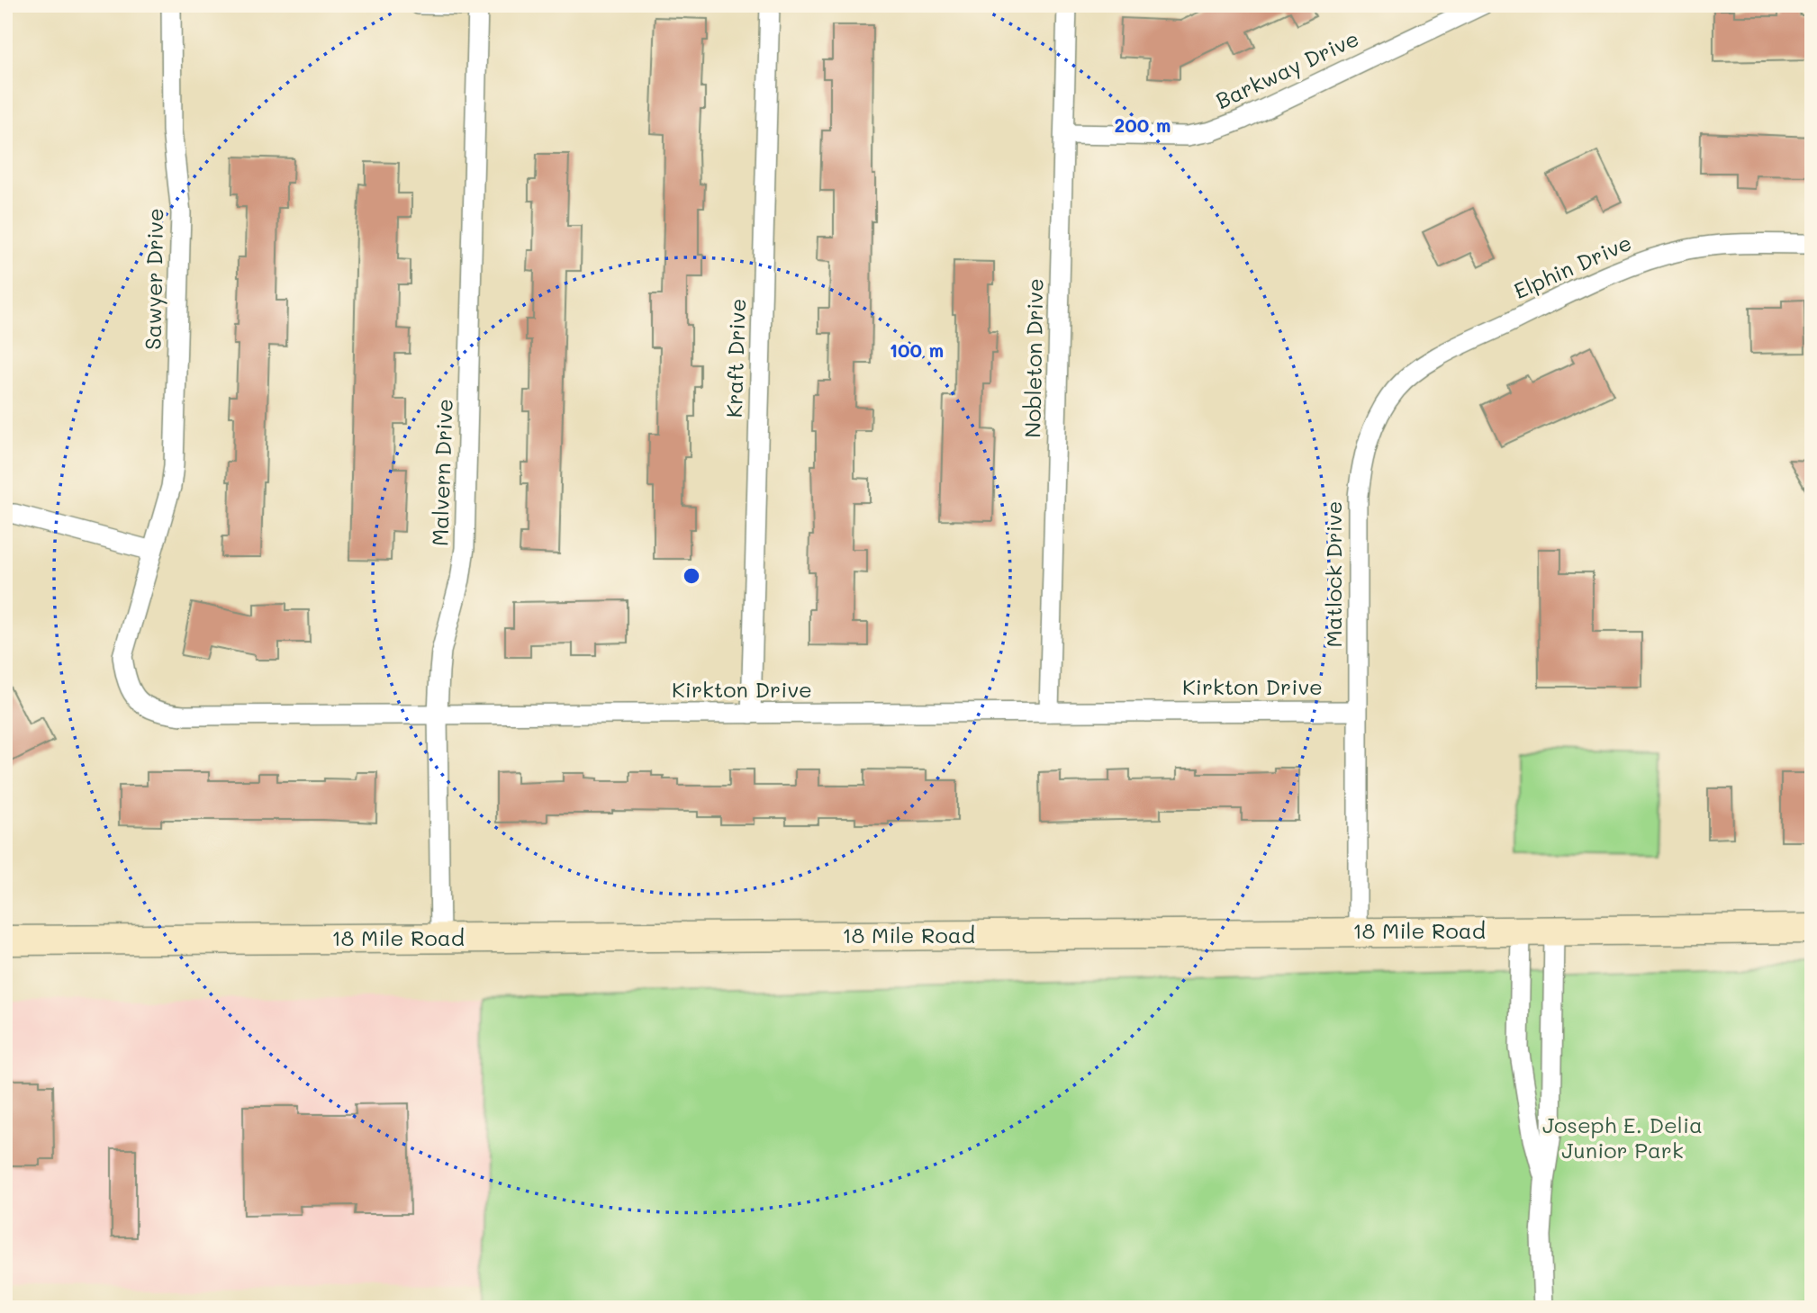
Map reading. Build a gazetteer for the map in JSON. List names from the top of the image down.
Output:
{
  "streets": {
    "main road": ["18 Mile Road"],
    "street": [
      "Barkway Drive",
      "Elphin Drive",
      "Sawyer Drive",
      "Kraft Drive",
      "Nobleton Drive",
      "Malvern Drive",
      "Matlock Drive",
      "Kirkton Drive"
    ]
  },
  "crossings": [
    ["Barkway Drive", "Nobleton Drive"],
    ["Elphin Drive", "Matlock Drive"],
    ["Sawyer Drive", "Kirkton Drive"],
    ["Kraft Drive", "Kirkton Drive"],
    ["Nobleton Drive", "Kirkton Drive"],
    ["Malvern Drive", "Kirkton Drive"],
    ["Malvern Drive", "18 Mile Road"],
    ["Matlock Drive", "Kirkton Drive"],
    ["Matlock Drive", "18 Mile Road"]
  ],
  "parks": ["Joseph E. Delia Junior Park"],
  "rings": ["200 m", "100 m"]
}
